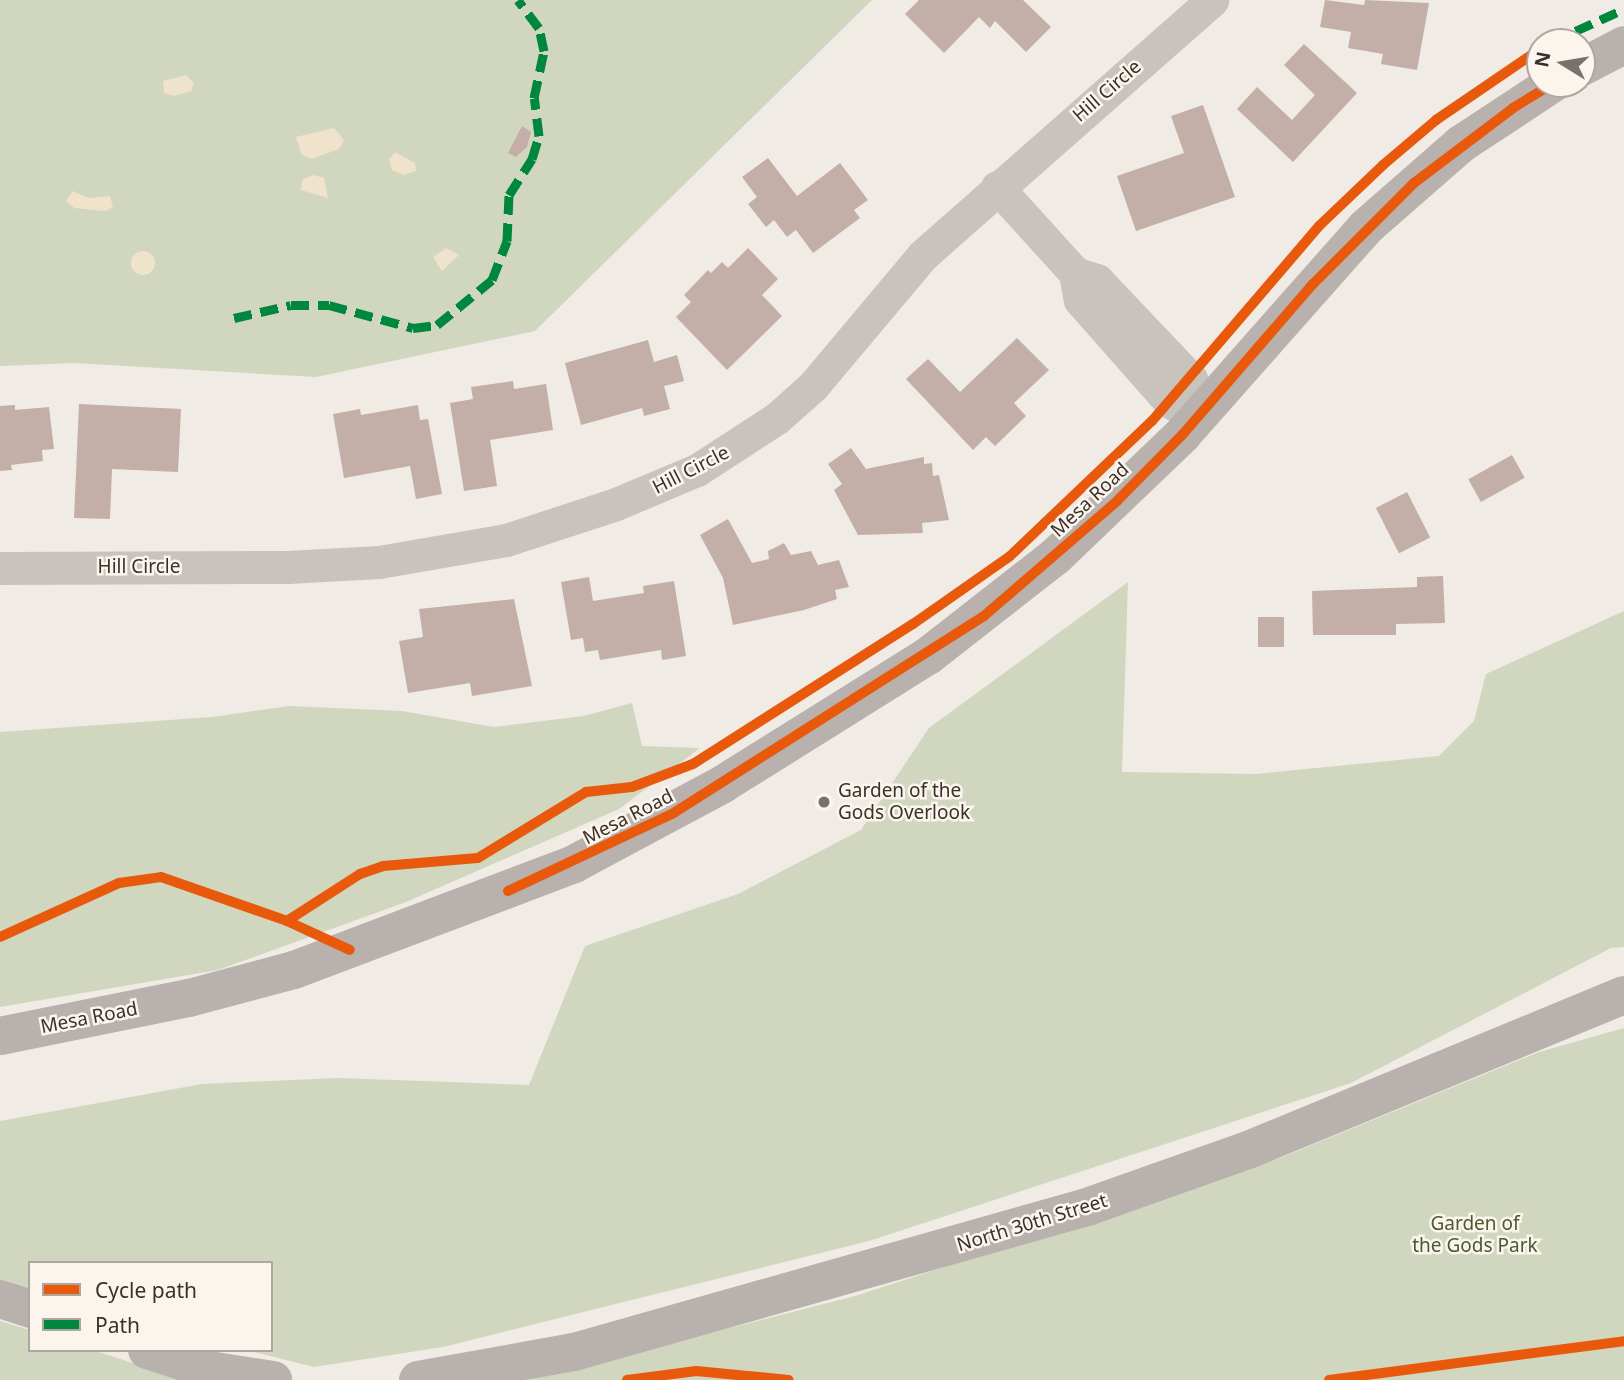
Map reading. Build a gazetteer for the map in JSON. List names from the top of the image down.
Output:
{
  "streets": {
    "main road": ["Mesa Road", "North 30th Street"],
    "street": ["Hill Circle"]
  },
  "parks": ["Garden of the Gods Park"],
  "places": ["Garden of the Gods Overlook"],
  "legend": ["Cycle path", "Path"],
  "north": "left"
}
